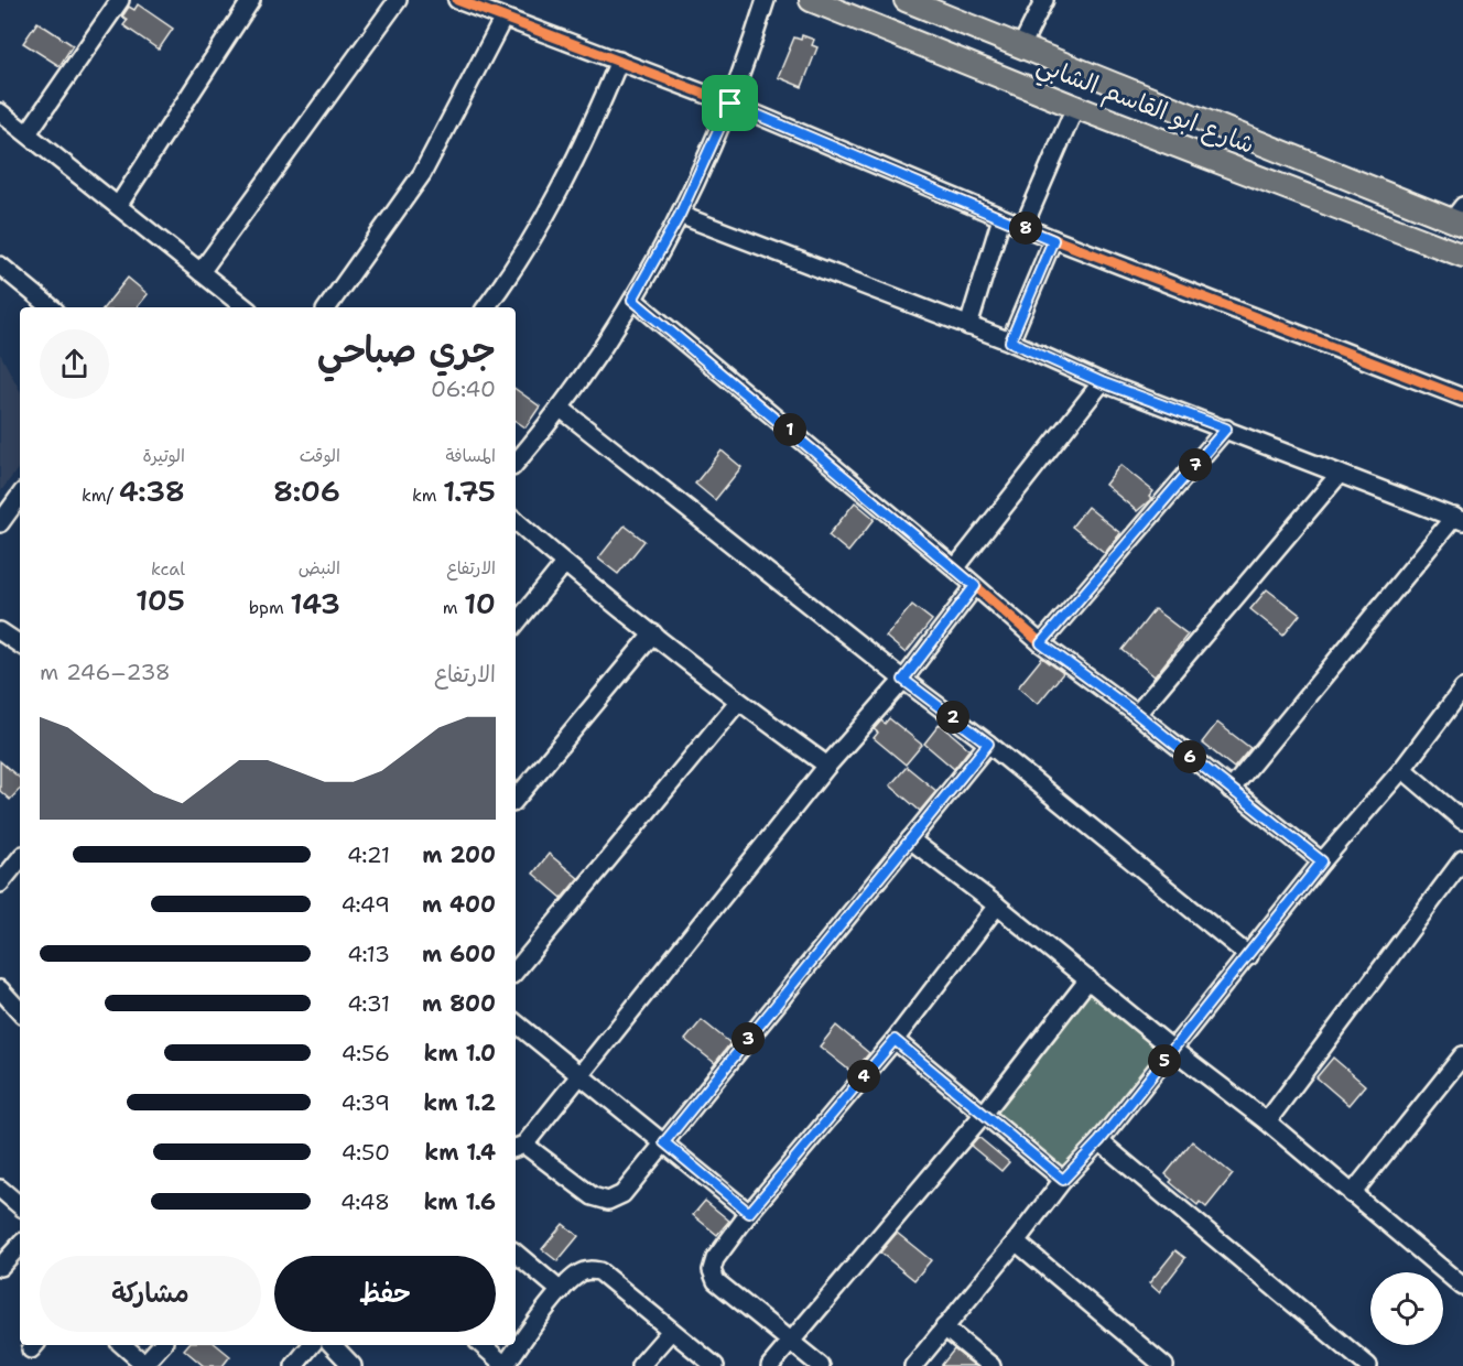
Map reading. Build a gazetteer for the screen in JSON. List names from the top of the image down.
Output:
{
  "streets": {
    "main road": ["شارع ابو القاسم الشابي"]
  },
  "page": {
    "pins": [
      "8",
      "1",
      "7",
      "2",
      "6",
      "3",
      "5",
      "4"
    ],
    "heading": ["جري صباحي", "06:40"],
    "stats": [
      ["المسافة", "1.75 km"],
      ["الوقت", "8:06"],
      ["الوتيرة", "4:38 /km"],
      ["الارتفاع", "10 m"],
      ["النبض", "143 bpm"],
      ["kcal", "105"]
    ],
    "chart": ["الارتفاع", "238–246 m"],
    "list": [
      {
        "name": "200 m",
        "note": "4:21"
      },
      {
        "name": "400 m",
        "note": "4:49"
      },
      {
        "name": "600 m",
        "note": "4:13"
      },
      {
        "name": "800 m",
        "note": "4:31"
      },
      {
        "name": "1.0 km",
        "note": "4:56"
      },
      {
        "name": "1.2 km",
        "note": "4:39"
      },
      {
        "name": "1.4 km",
        "note": "4:50"
      },
      {
        "name": "1.6 km",
        "note": "4:48"
      }
    ],
    "buttons": ["حفظ", "مشاركة"]
  }
}
